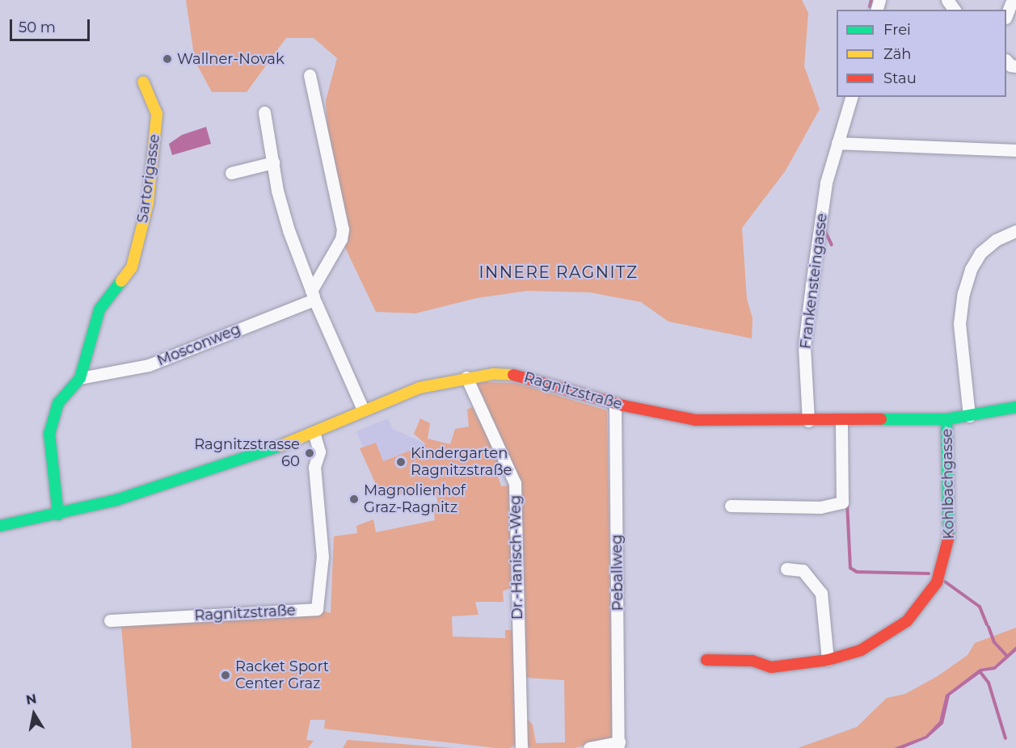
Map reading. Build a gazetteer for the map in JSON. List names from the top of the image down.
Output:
{
  "streets": {
    "main road": ["Sartorigasse", "Ragnitzstraße", "Kohlbachgasse"],
    "street": [
      "Frankensteingasse",
      "Mosconweg",
      "Dr.-Hanisch-Weg",
      "Peballweg"
    ]
  },
  "crossings": [
    ["Sartorigasse", "Mosconweg"],
    ["Sartorigasse", "Ragnitzstraße"],
    ["Frankensteingasse", "Ragnitzstraße"],
    ["Ragnitzstraße", "Kohlbachgasse"],
    ["Ragnitzstraße", "Dr.-Hanisch-Weg"],
    ["Ragnitzstraße", "Peballweg"]
  ],
  "districts": ["INNERE RAGNITZ"],
  "places": [
    "Wallner-Novak",
    "Ragnitzstrasse 60",
    "Kindergarten Ragnitzstraße",
    "Magnolienhof Graz-Ragnitz",
    "Racket Sport Center Graz"
  ],
  "legend": ["Frei", "Zäh", "Stau"],
  "scale_bar": "50 m",
  "north": "top"
}
